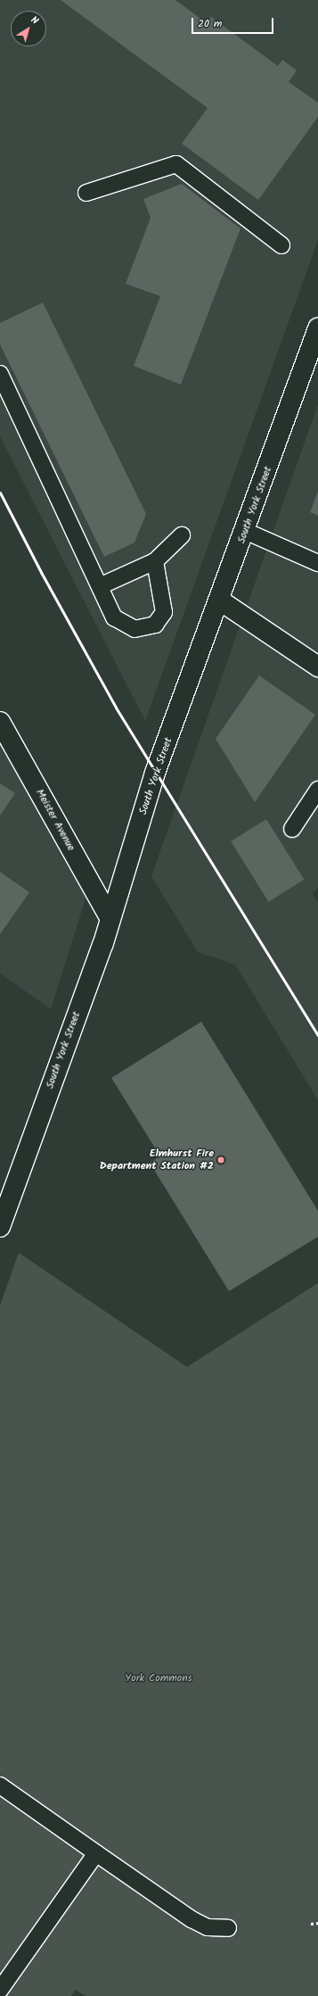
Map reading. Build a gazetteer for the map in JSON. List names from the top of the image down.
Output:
{
  "streets": {
    "main road": ["South York Street", "Meister Avenue"]
  },
  "crossings": [
    ["South York Street", "Meister Avenue"]
  ],
  "parks": ["York Commons"],
  "places": ["Elmhurst Fire Department Station #2"],
  "scale_bar": "20 m",
  "north": "top right"
}
